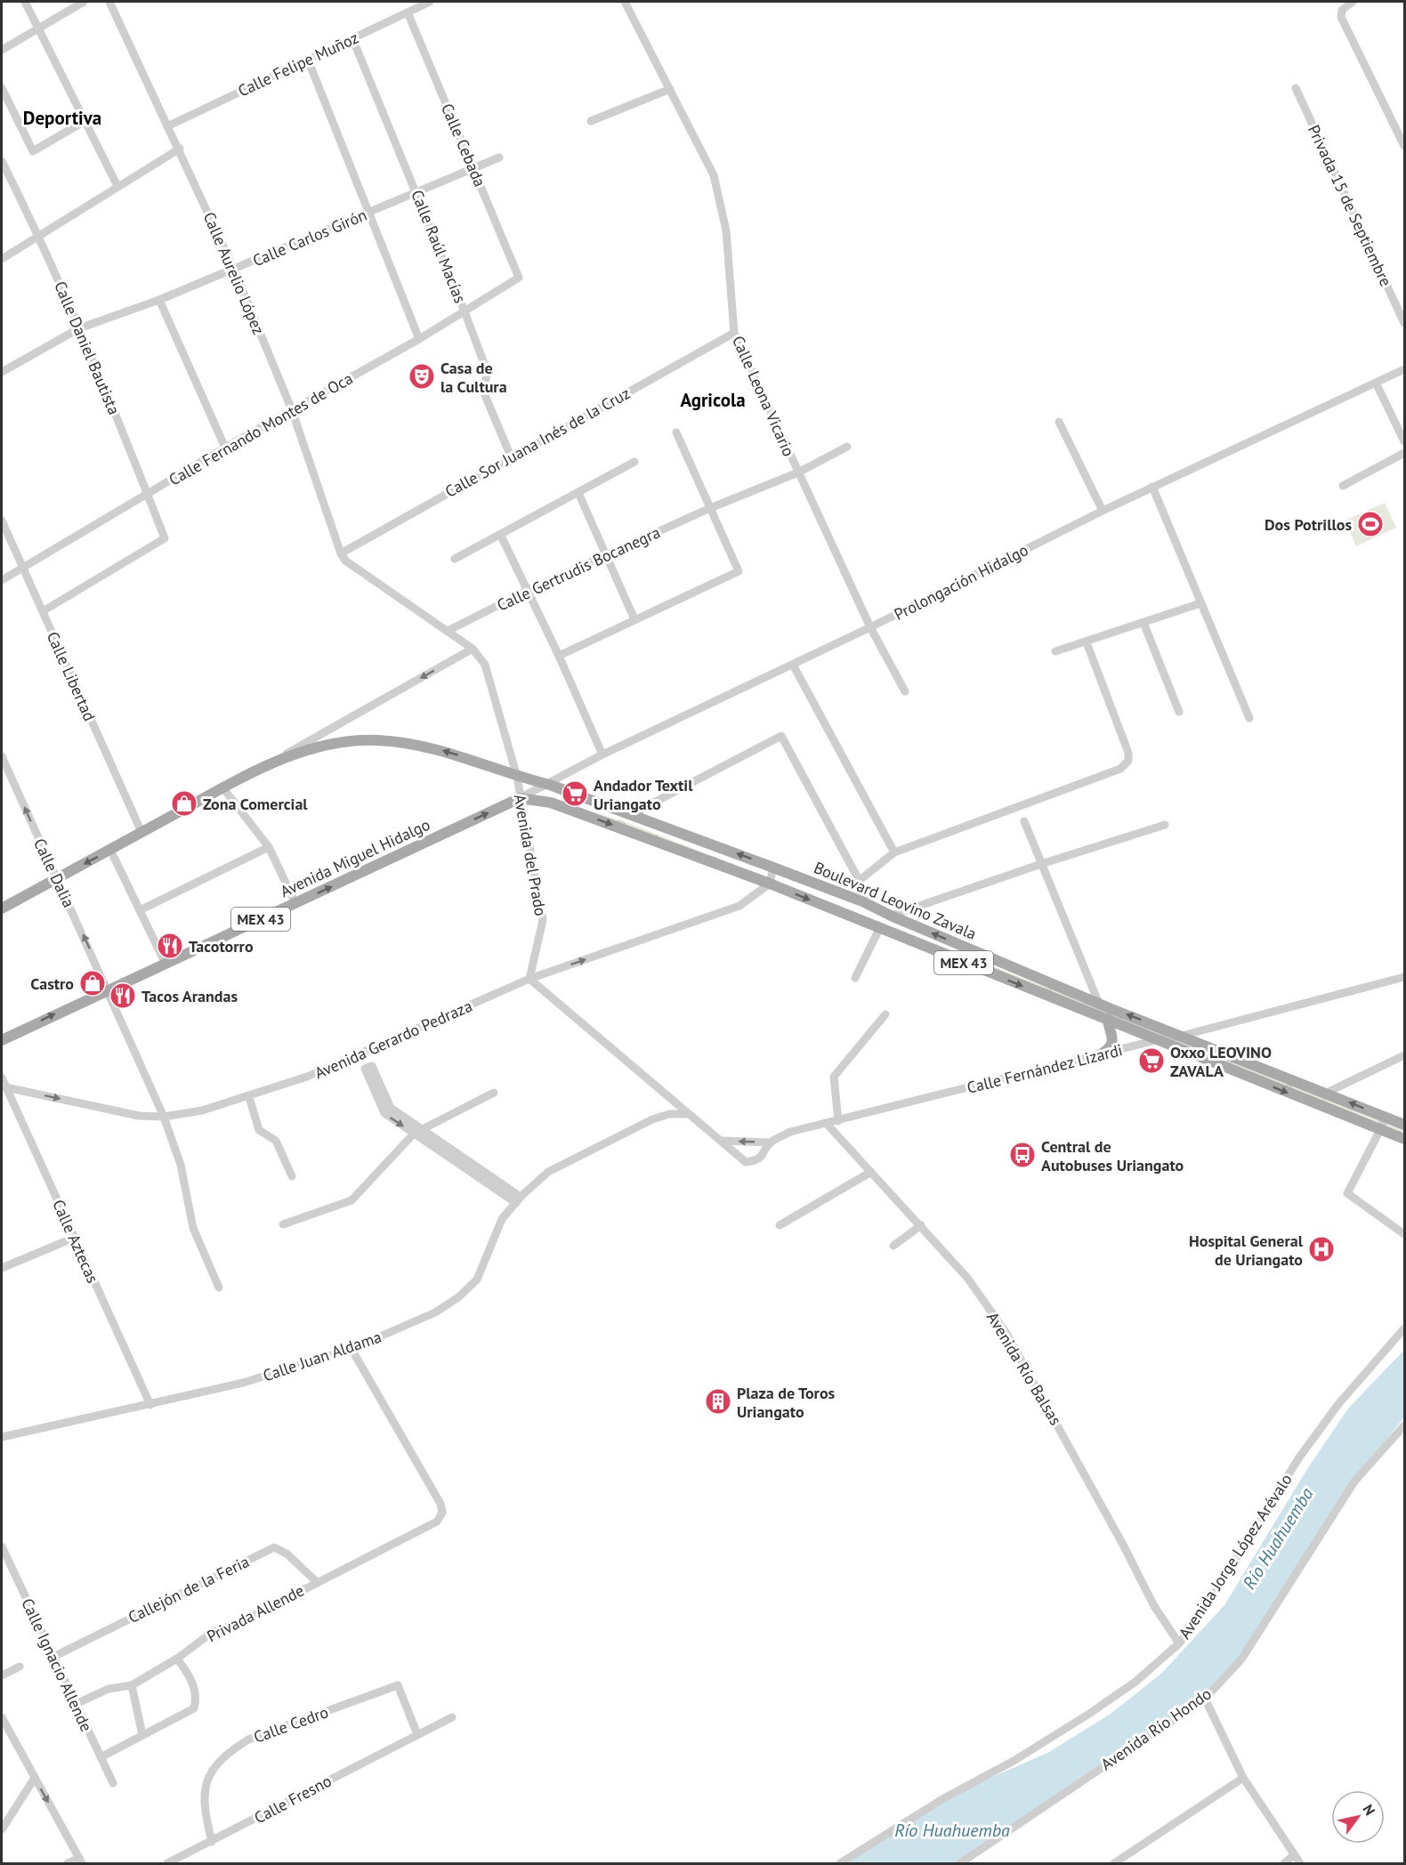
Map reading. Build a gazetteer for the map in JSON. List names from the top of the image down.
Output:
{
  "streets": {
    "main road": ["Avenida Miguel Hidalgo", "Boulevard Leovino Zavala", "MEX 43"],
    "street": [
      "Calle Felipe Muñoz",
      "Calle Cebada",
      "Privada 15 de Septiembre",
      "Calle Carlos Girón",
      "Calle Raúl Macías",
      "Calle Aurelio López",
      "Calle Daniel Bautista",
      "Calle Leona Vicario",
      "Calle Fernando Montes de Oca",
      "Calle Sor Juana Inés de la Cruz",
      "Calle Gertrudis Bocanegra",
      "Prolongación Hidalgo",
      "Calle Libertad",
      "Avenida del Prado",
      "Calle Dalia",
      "Avenida Gerardo Pedraza",
      "Calle Fernández Lizardi",
      "Calle Aztecas",
      "Calle Juan Aldama",
      "Avenida Río Balsas",
      "Avenida Jorge López Arévalo",
      "Callejón de la Feria",
      "Privada Allende",
      "Calle Ignacio Allende",
      "Calle Cedro",
      "Avenida Río Hondo",
      "Calle Fresno"
    ]
  },
  "crossings": [
    ["Calle Felipe Muñoz", "Calle Cebada"],
    ["Calle Felipe Muñoz", "Calle Raúl Macías"],
    ["Calle Felipe Muñoz", "Calle Aurelio López"],
    ["Calle Cebada", "Calle Carlos Girón"],
    ["Calle Cebada", "Calle Fernando Montes de Oca"],
    ["Calle Carlos Girón", "Calle Raúl Macías"],
    ["Calle Carlos Girón", "Calle Aurelio López"],
    ["Calle Carlos Girón", "Calle Daniel Bautista"],
    ["Calle Raúl Macías", "Calle Fernando Montes de Oca"],
    ["Calle Raúl Macías", "Calle Sor Juana Inés de la Cruz"],
    ["Calle Aurelio López", "Calle Fernando Montes de Oca"],
    ["Calle Aurelio López", "Calle Sor Juana Inés de la Cruz"],
    ["Calle Aurelio López", "Avenida del Prado"],
    ["Calle Daniel Bautista", "Calle Fernando Montes de Oca"],
    ["Calle Daniel Bautista", "Calle Libertad"],
    ["Calle Leona Vicario", "Calle Sor Juana Inés de la Cruz"],
    ["Calle Leona Vicario", "Calle Gertrudis Bocanegra"],
    ["Calle Leona Vicario", "Prolongación Hidalgo"],
    ["Calle Fernando Montes de Oca", "Calle Libertad"],
    ["Calle Sor Juana Inés de la Cruz", "Avenida del Prado"],
    ["Calle Gertrudis Bocanegra", "Avenida del Prado"],
    ["Prolongación Hidalgo", "Avenida del Prado"],
    ["Prolongación Hidalgo", "Avenida Miguel Hidalgo"],
    ["Prolongación Hidalgo", "Boulevard Leovino Zavala"],
    ["Calle Libertad", "MEX 43"],
    ["Avenida del Prado", "Avenida Miguel Hidalgo"],
    ["Avenida del Prado", "Boulevard Leovino Zavala"],
    ["Avenida del Prado", "MEX 43"],
    ["Avenida del Prado", "Avenida Gerardo Pedraza"],
    ["Avenida Miguel Hidalgo", "Calle Dalia"],
    ["Avenida Miguel Hidalgo", "Boulevard Leovino Zavala"],
    ["Calle Dalia", "MEX 43"],
    ["Calle Dalia", "Avenida Gerardo Pedraza"],
    ["Boulevard Leovino Zavala", "MEX 43"],
    ["Boulevard Leovino Zavala", "Avenida Gerardo Pedraza"],
    ["Boulevard Leovino Zavala", "Calle Fernández Lizardi"],
    ["Avenida Gerardo Pedraza", "Calle Aztecas"],
    ["Calle Fernández Lizardi", "Avenida Río Balsas"],
    ["Calle Aztecas", "Calle Juan Aldama"],
    ["Calle Juan Aldama", "Privada Allende"],
    ["Avenida Río Balsas", "Avenida Jorge López Arévalo"],
    ["Callejón de la Feria", "Privada Allende"],
    ["Callejón de la Feria", "Calle Ignacio Allende"],
    ["Privada Allende", "Calle Ignacio Allende"],
    ["Calle Cedro", "Calle Fresno"]
  ],
  "one_way": ["Avenida Miguel Hidalgo", "Avenida Gerardo Pedraza"],
  "districts": ["Deportiva", "Agricola"],
  "water": ["Río Huahuemba"],
  "places": {
    "theatre": ["Casa de la Cultura"],
    "sports": ["Dos Potrillos"],
    "supermarket": ["Andador Textil Uriangato", "Oxxo LEOVINO ZAVALA"],
    "shop": ["Zona Comercial", "Castro"],
    "restaurant": ["Tacotorro", "Tacos Arandas"],
    "bus stop": ["Central de Autobuses Uriangato"],
    "hospital": ["Hospital General de Uriangato"],
    "building": ["Plaza de Toros Uriangato"]
  },
  "north": "top right"
}
